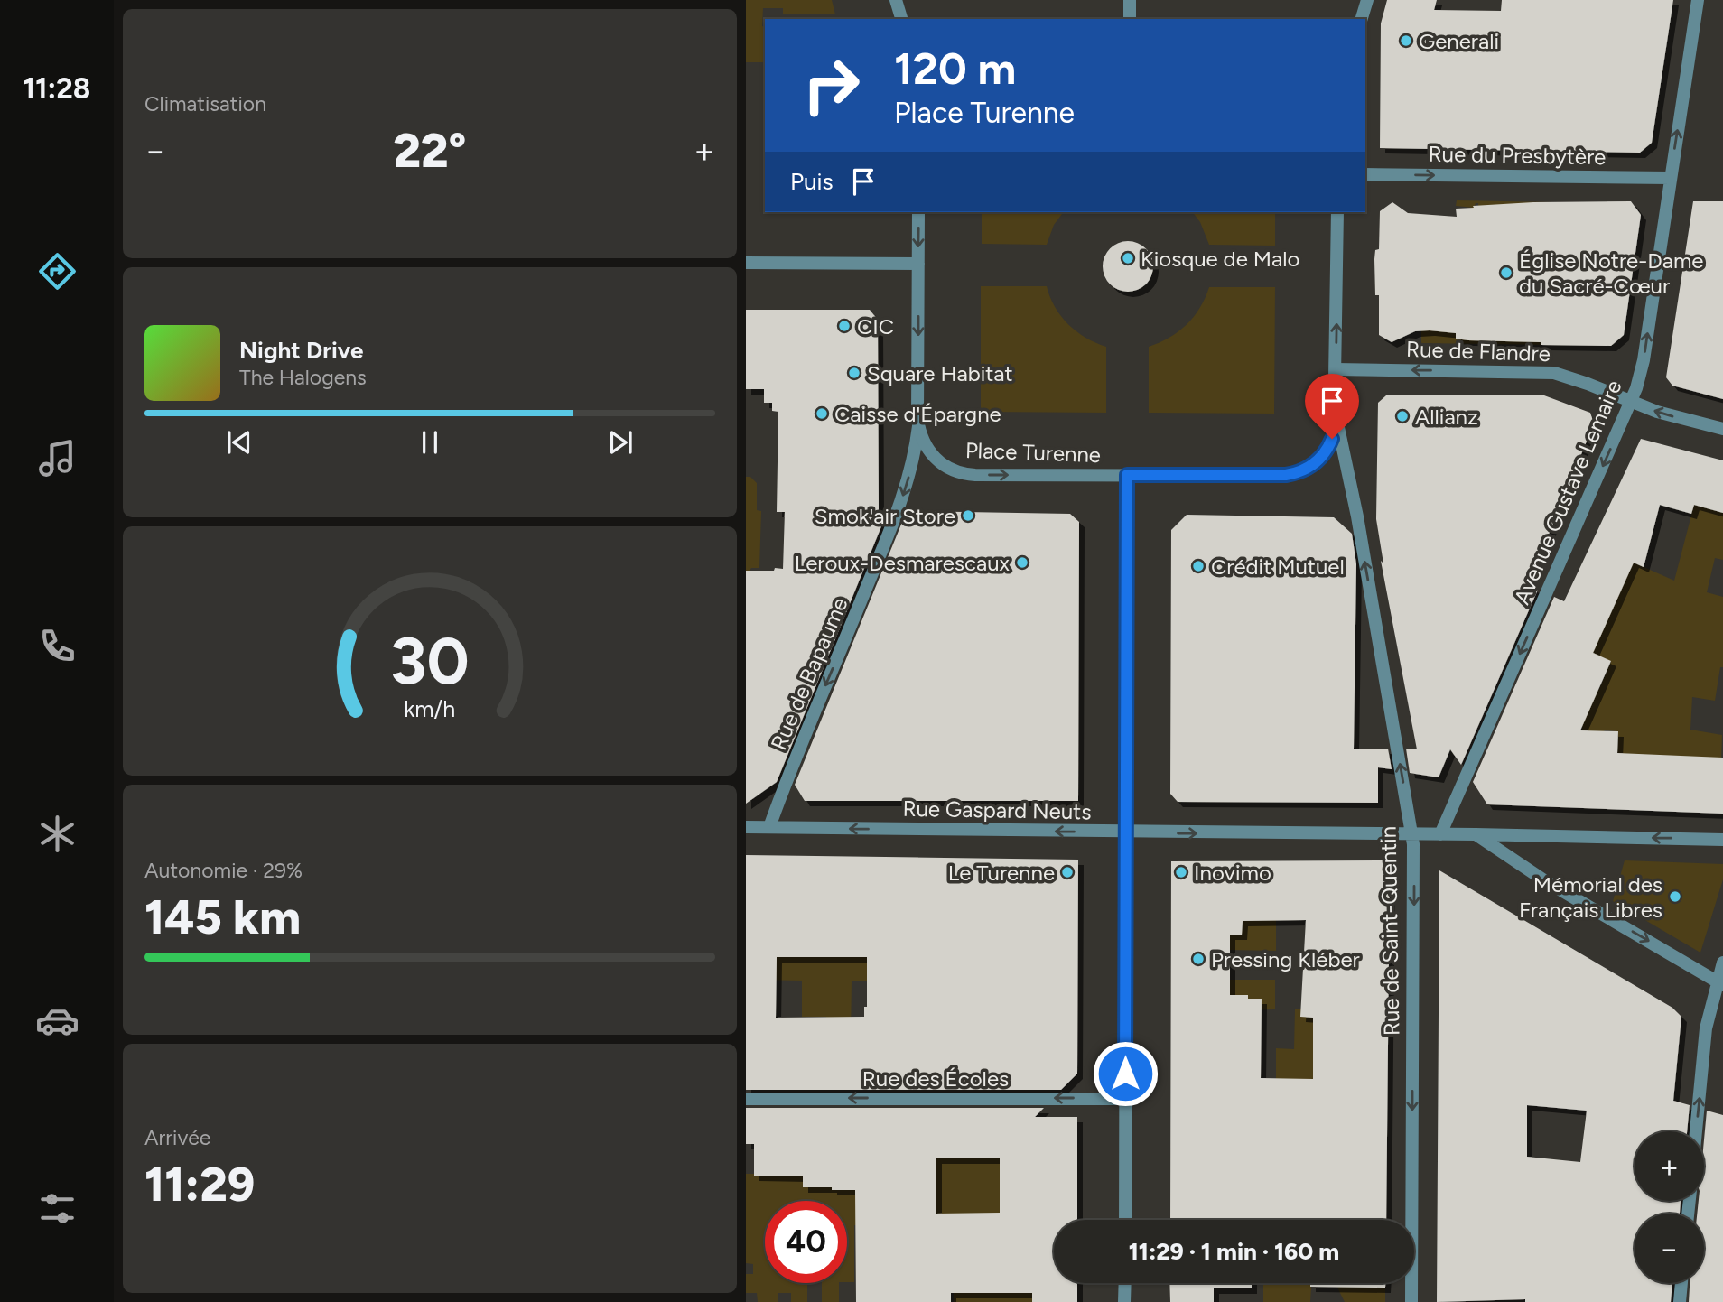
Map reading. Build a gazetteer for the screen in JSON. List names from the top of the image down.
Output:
{
  "streets": {
    "street": [
      "Rue du Presbytère",
      "Rue de Flandre",
      "Place Turenne",
      "Avenue Gustave Lemaire",
      "Rue de Bapaume",
      "Rue Gaspard Neuts",
      "Rue de Saint-Quentin",
      "Rue des Écoles"
    ]
  },
  "crossings": [
    ["Rue du Presbytère", "Avenue Gustave Lemaire"],
    ["Rue de Flandre", "Place Turenne"],
    ["Rue de Flandre", "Avenue Gustave Lemaire"],
    ["Place Turenne", "Rue de Bapaume"],
    ["Place Turenne", "Rue de Saint-Quentin"],
    ["Avenue Gustave Lemaire", "Rue Gaspard Neuts"],
    ["Rue de Bapaume", "Rue Gaspard Neuts"],
    ["Rue Gaspard Neuts", "Rue de Saint-Quentin"]
  ],
  "one_way": [
    "Rue du Presbytère",
    "Rue de Flandre",
    "Rue de Bapaume",
    "Rue des Écoles"
  ],
  "places": [
    "Generali",
    "Kiosque de Malo",
    "Église Notre-Dame du Sacré-Cœur",
    "CIC",
    "Square Habitat",
    "Caisse d'Épargne",
    "Allianz",
    "Smok'air Store",
    "Leroux-Desmarescaux",
    "Crédit Mutuel",
    "Le Turenne",
    "Inovimo",
    "Mémorial des Français Libres",
    "Pressing Kléber"
  ],
  "page": {
    "tabs": "11:28",
    "tile": [
      "Climatisation",
      ["Autonomie · 29%", "145 km"],
      ["Arrivée", "11:29"]
    ],
    "turn": ["120 m", "Place Turenne"],
    "heat": ["−", "22°", "+"],
    "then": "Puis",
    "song": ["Night Drive", "The Halogens"],
    "map_buttons": ["+", "−"],
    "limit": "40",
    "trip": "11:29 · 1 min · 160 m",
    "gauge": ["30", "km/h"]
  }
}
